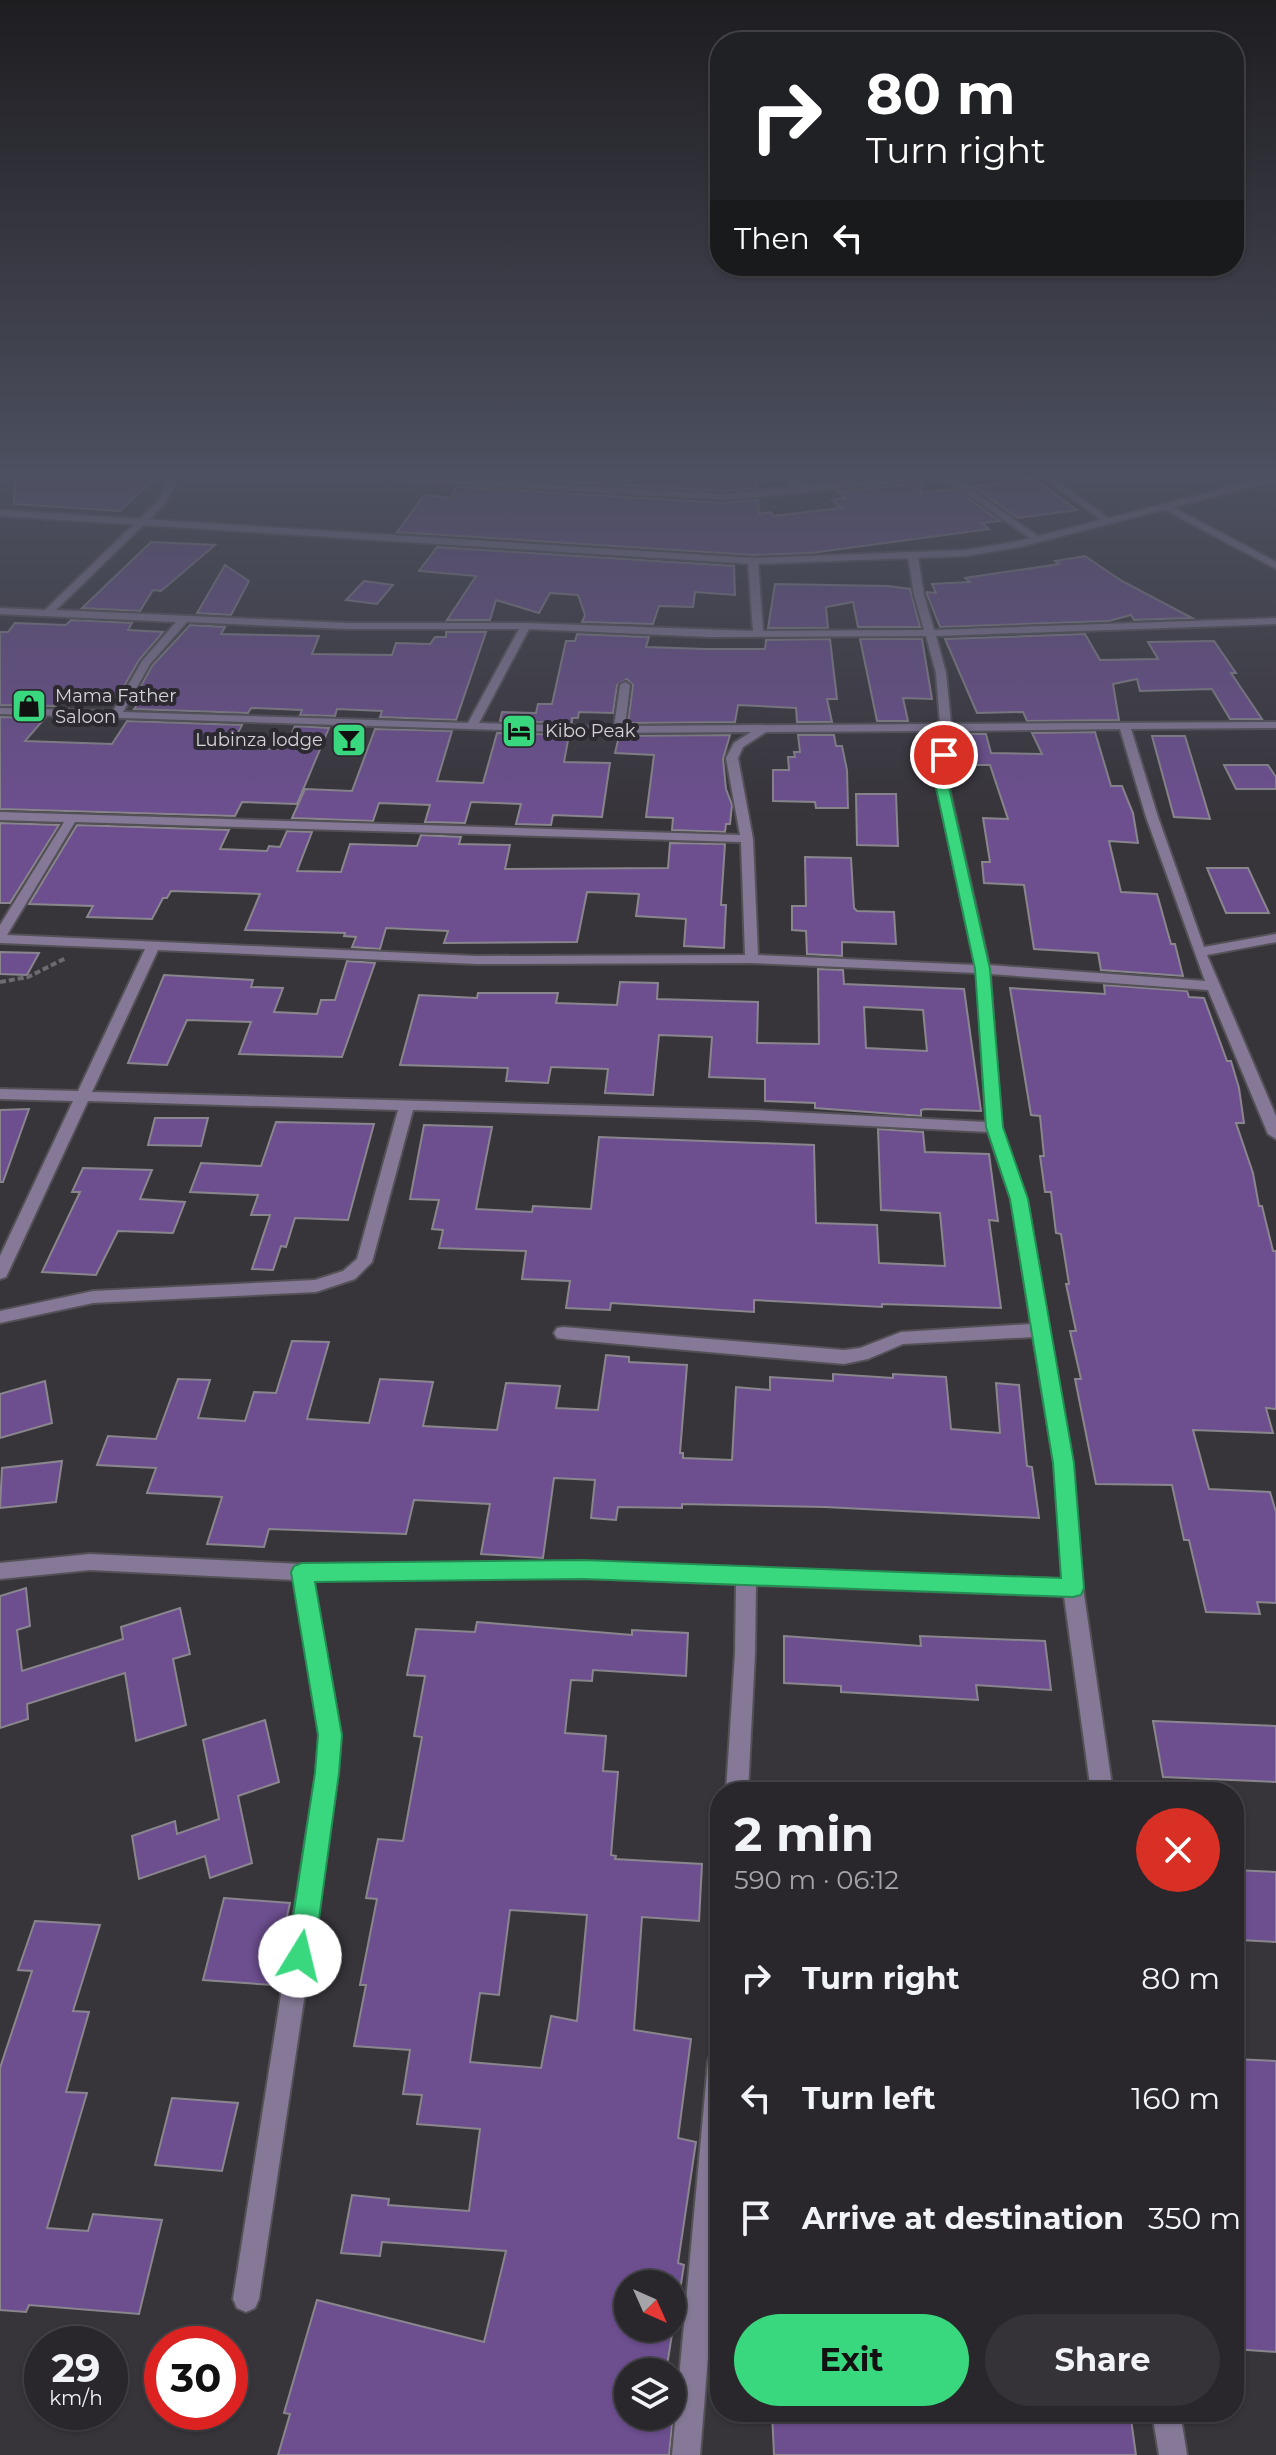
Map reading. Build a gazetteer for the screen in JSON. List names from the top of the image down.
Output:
{
  "places": {
    "shop": ["Mama Father Saloon"],
    "hotel": ["Kibo Peak"],
    "bar": ["Lubinza lodge"]
  },
  "north": "bottom right",
  "page": {
    "turn": ["80 m", "Turn right"],
    "then": "Then",
    "heading": ["2 min", "590 m · 06:12"],
    "list": [
      {
        "name": "Turn right",
        "value": "80 m"
      },
      {
        "name": "Turn left",
        "value": "160 m"
      },
      {
        "name": "Arrive at destination",
        "value": "350 m"
      }
    ],
    "buttons": ["Exit", "Share"],
    "speed": "29 km/h",
    "limit": "30"
  }
}
